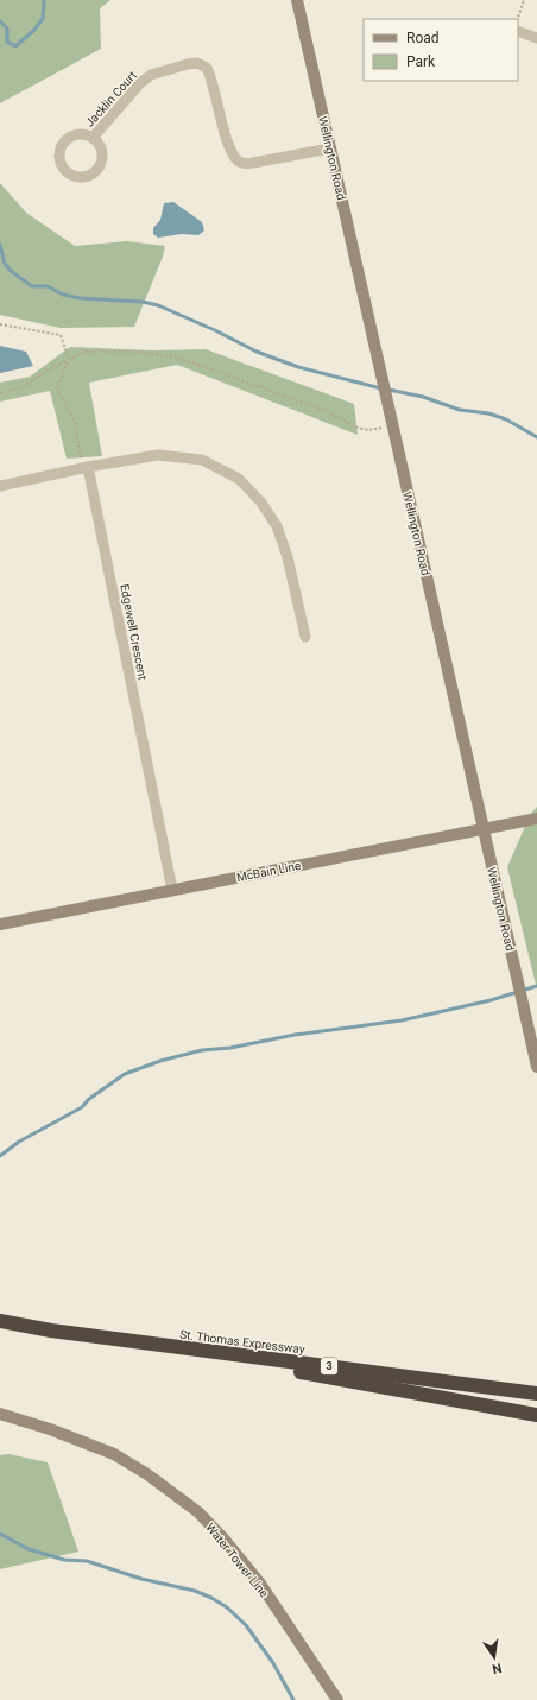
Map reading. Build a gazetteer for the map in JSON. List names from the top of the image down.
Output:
{
  "streets": {
    "highway": ["St. Thomas Expressway", "3"],
    "main road": ["Wellington Road", "McBain Line", "Water Tower Line"],
    "street": ["Jacklin Court", "Edgewell Crescent"]
  },
  "crossings": [
    ["Jacklin Court", "Wellington Road"],
    ["Wellington Road", "McBain Line"],
    ["Edgewell Crescent", "McBain Line"]
  ],
  "legend": ["Road", "Park"],
  "north": "bottom"
}
